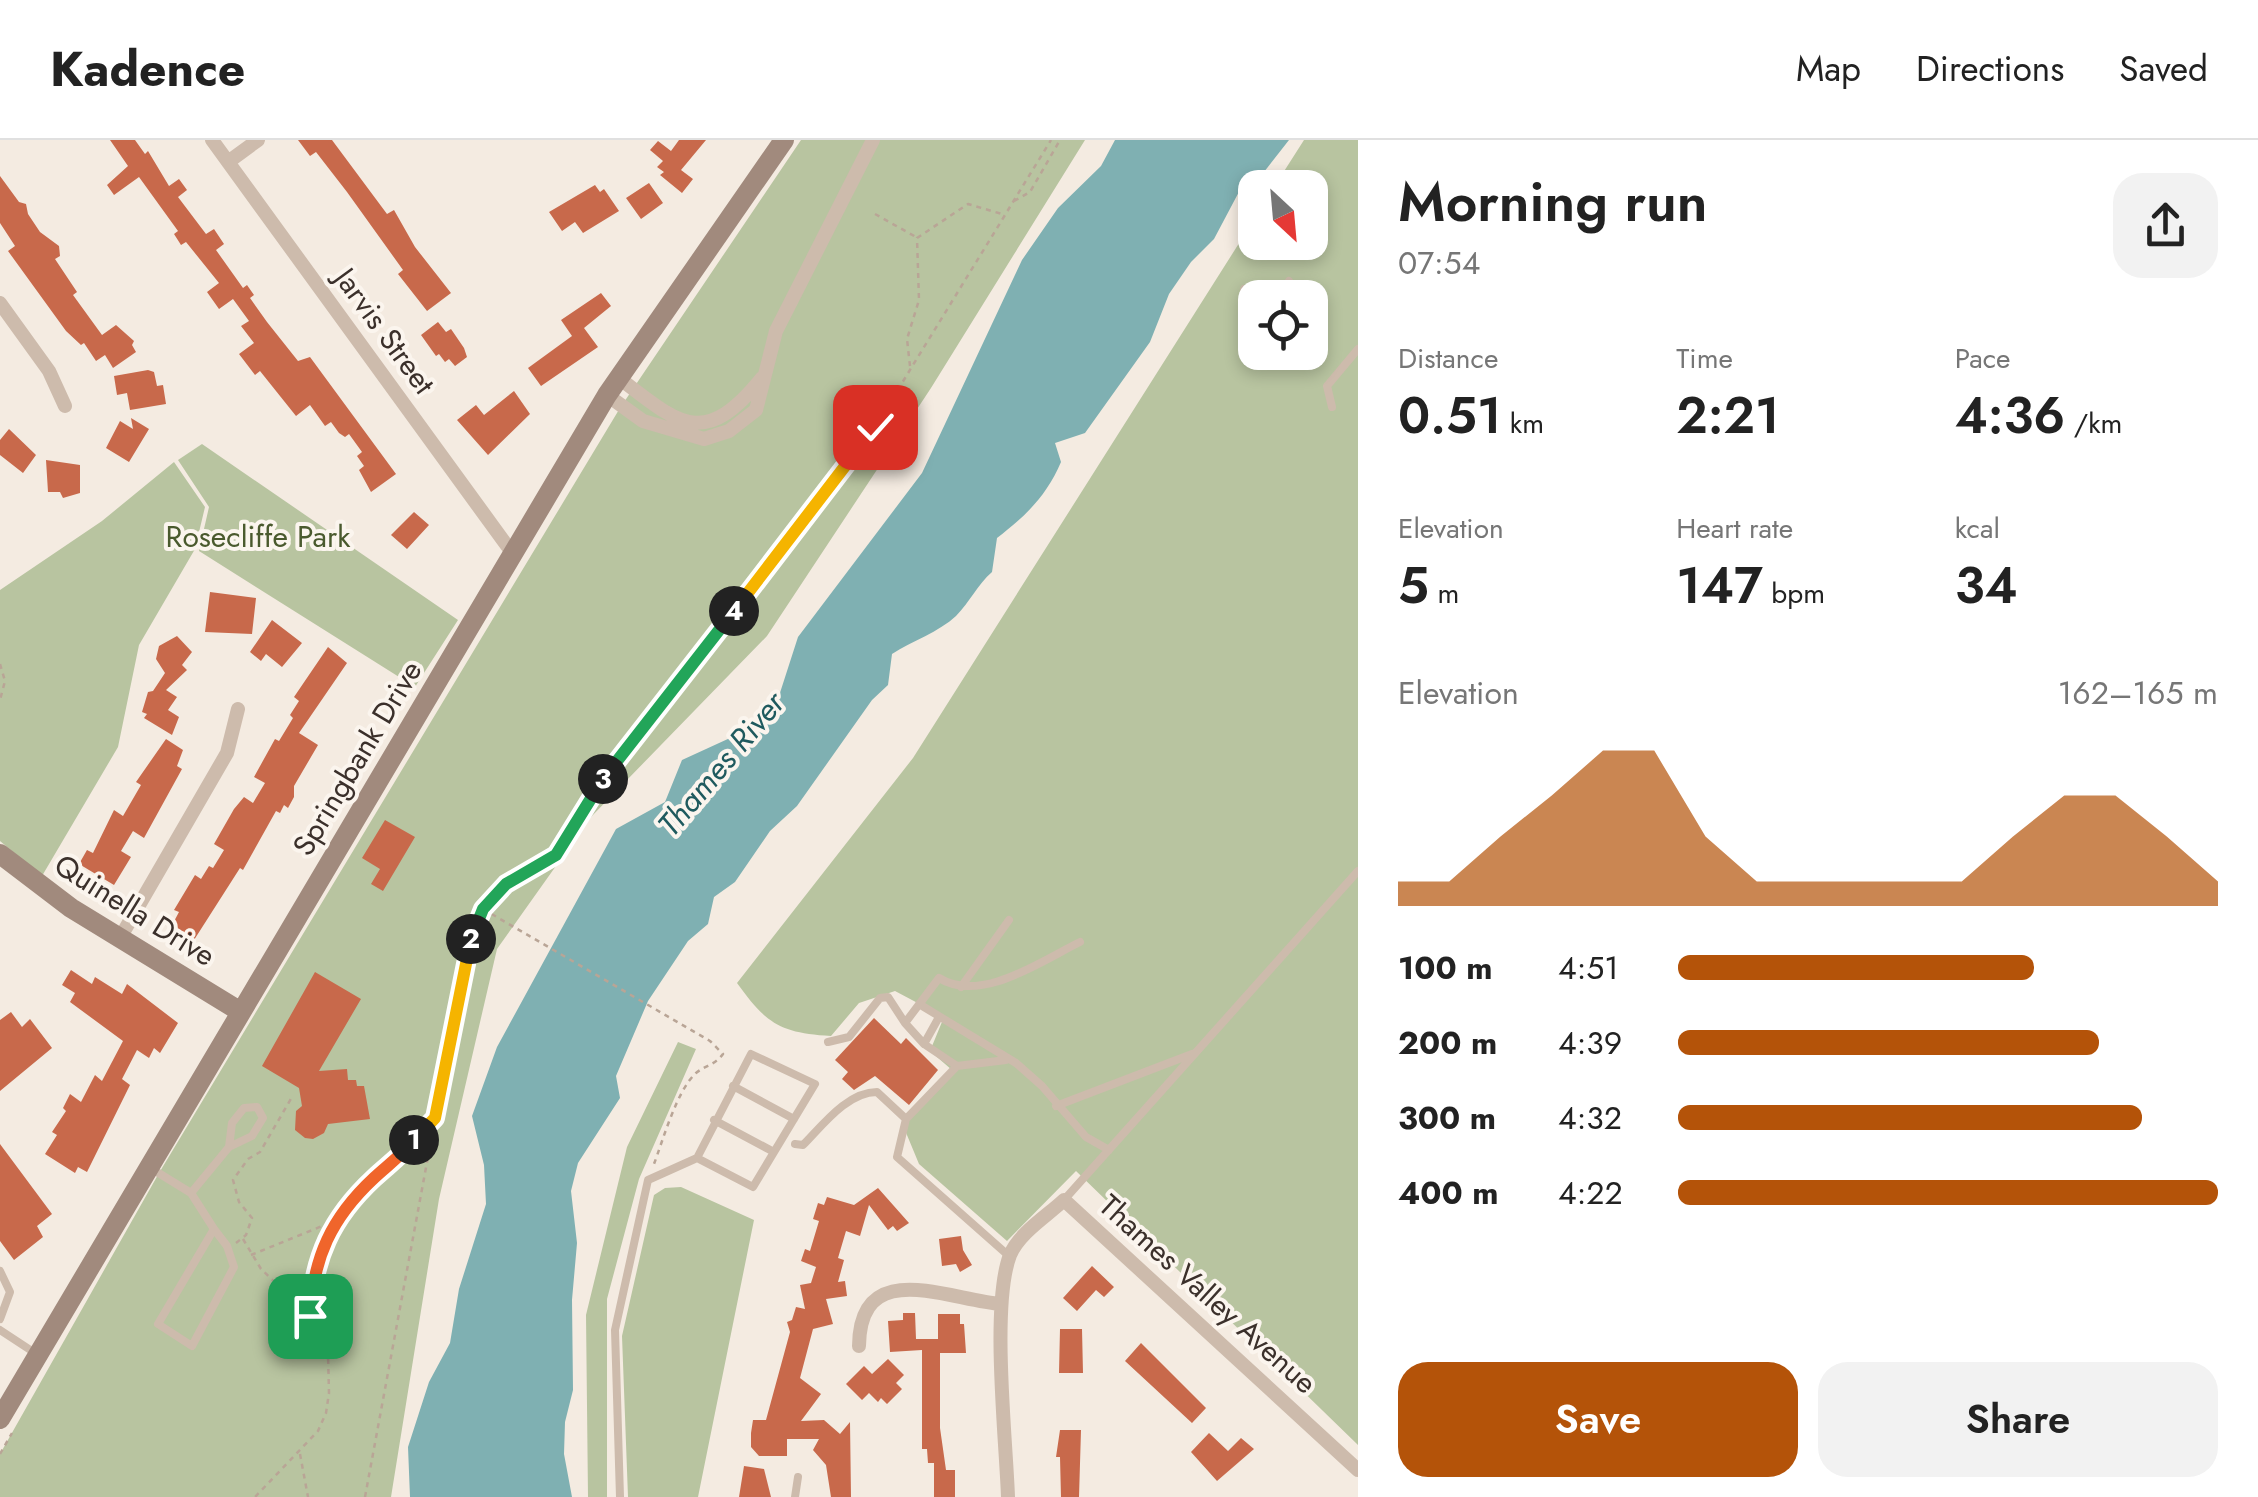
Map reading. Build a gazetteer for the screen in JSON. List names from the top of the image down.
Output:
{
  "streets": {
    "main road": ["Springbank Drive", "Quinella Drive"],
    "street": ["Jarvis Street", "Thames Valley Avenue"]
  },
  "crossings": [
    ["Jarvis Street", "Springbank Drive"],
    ["Springbank Drive", "Quinella Drive"]
  ],
  "water": ["Thames River"],
  "parks": ["Rosecliffe Park"],
  "north": "bottom right",
  "page": {
    "header": "Kadence",
    "nav": ["Map", "Directions", "Saved"],
    "heading": ["Morning run", "07:54"],
    "stats": [
      ["Distance", "0.51 km"],
      ["Time", "2:21"],
      ["Pace", "4:36 /km"],
      ["Elevation", "5 m"],
      ["Heart rate", "147 bpm"],
      ["kcal", "34"]
    ],
    "pins": [
      "4",
      "3",
      "2",
      "1"
    ],
    "chart": ["Elevation", "162–165 m"],
    "list": [
      {
        "name": "100 m",
        "note": "4:51"
      },
      {
        "name": "200 m",
        "note": "4:39"
      },
      {
        "name": "300 m",
        "note": "4:32"
      },
      {
        "name": "400 m",
        "note": "4:22"
      }
    ],
    "buttons": ["Save", "Share"]
  }
}
